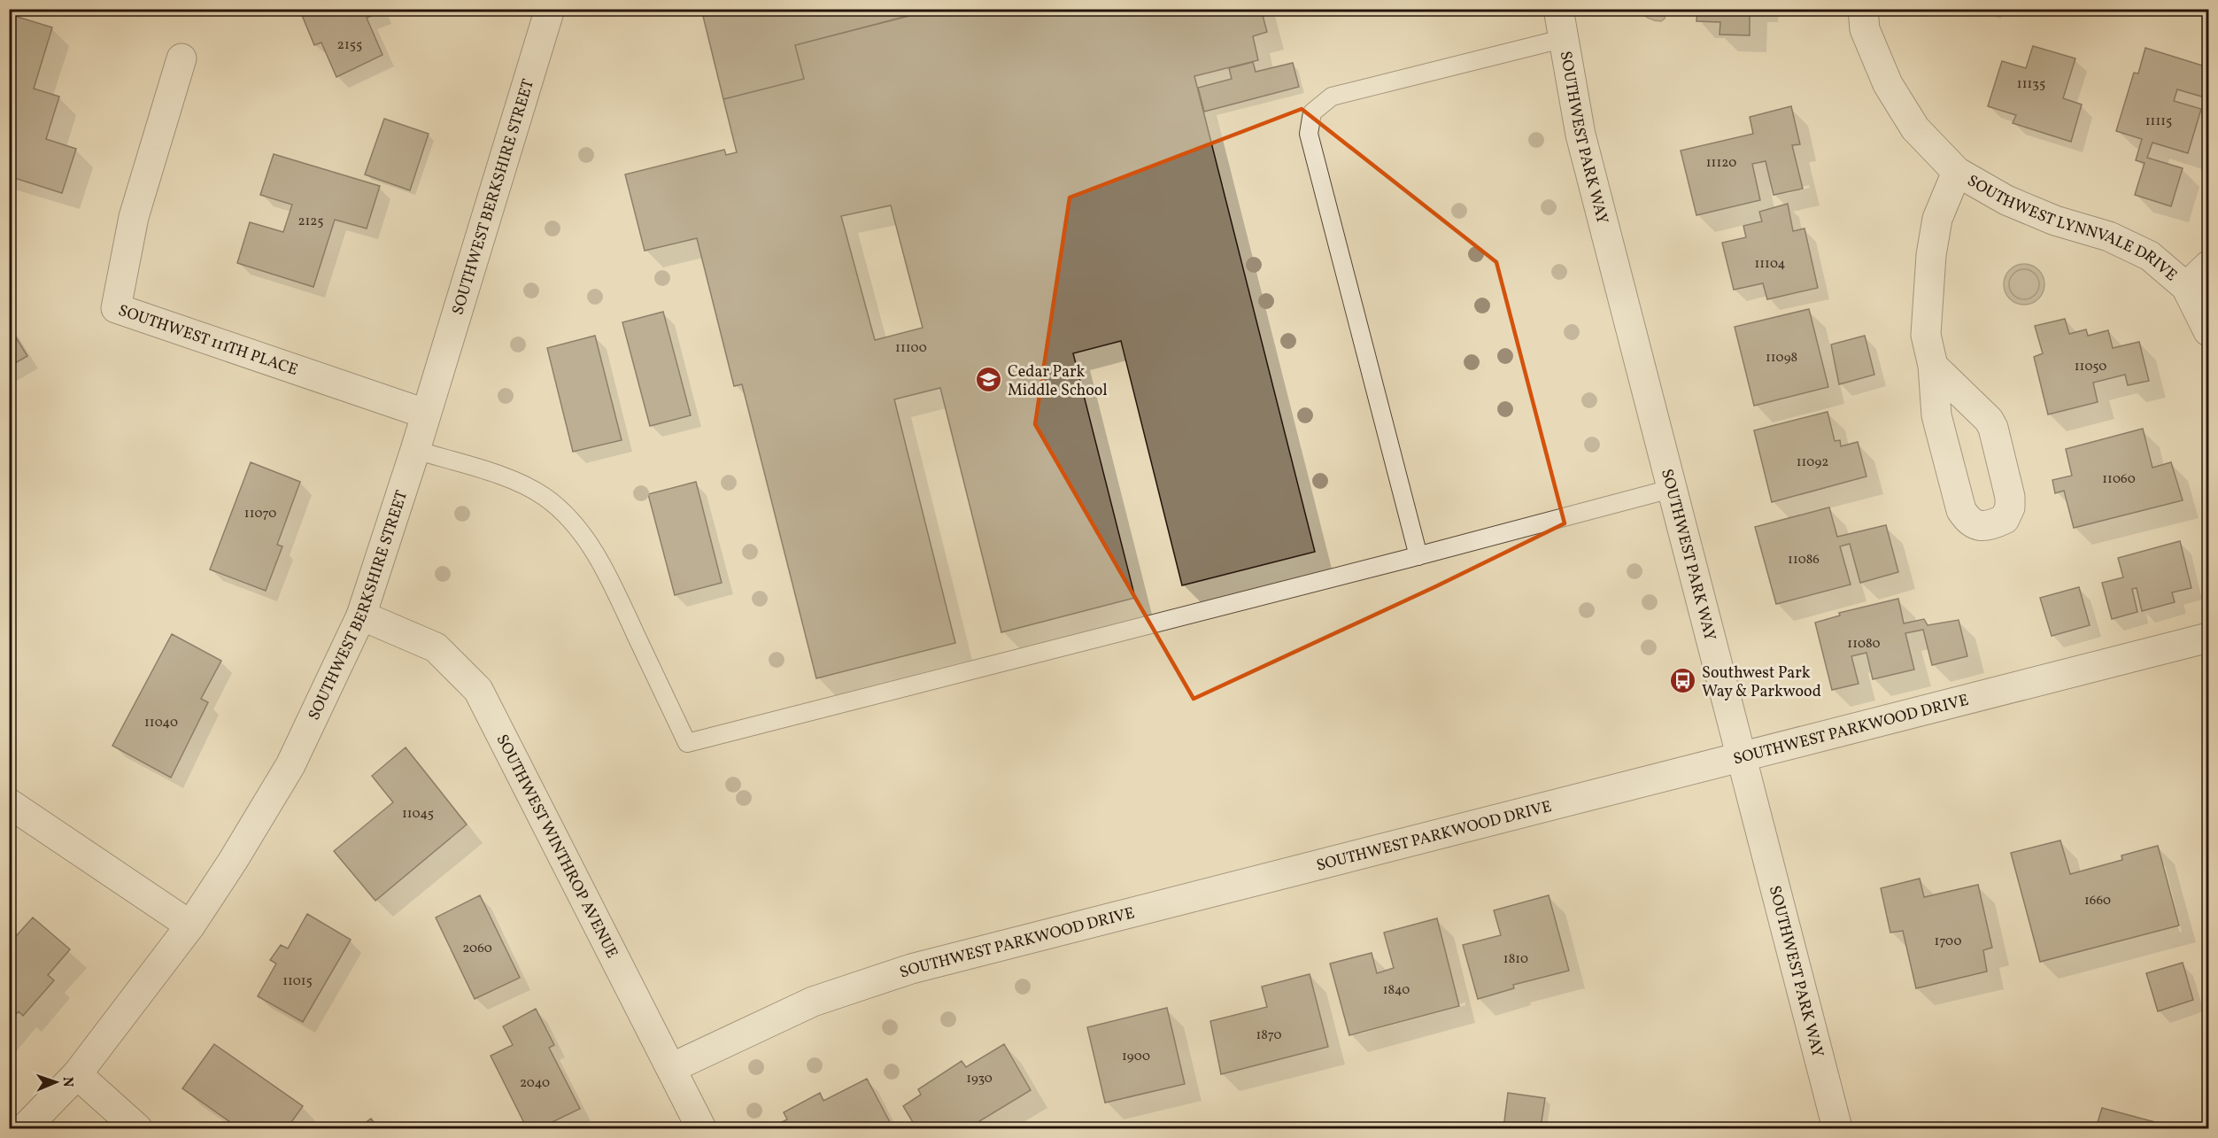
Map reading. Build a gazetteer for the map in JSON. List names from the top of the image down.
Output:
{
  "streets": {
    "street": [
      "SOUTHWEST PARK WAY",
      "SOUTHWEST BERKSHIRE STREET",
      "SOUTHWEST LYNNVALE DRIVE",
      "SOUTHWEST 111TH PLACE",
      "SOUTHWEST PARKWOOD DRIVE",
      "SOUTHWEST WINTHROP AVENUE"
    ]
  },
  "crossings": [
    ["SOUTHWEST PARK WAY", "SOUTHWEST PARKWOOD DRIVE"],
    ["SOUTHWEST BERKSHIRE STREET", "SOUTHWEST 111TH PLACE"],
    ["SOUTHWEST BERKSHIRE STREET", "SOUTHWEST WINTHROP AVENUE"],
    ["SOUTHWEST PARKWOOD DRIVE", "SOUTHWEST WINTHROP AVENUE"]
  ],
  "places": {
    "school or university": ["Cedar Park Middle School"],
    "bus stop": ["Southwest Park Way & Parkwood"]
  },
  "house_numbers": [
    "2155",
    "11135",
    "11115",
    "11120",
    "2125",
    "11104",
    "11100",
    "11098",
    "11050",
    "11092",
    "11060",
    "11070",
    "11086",
    "11080",
    "11040",
    "11045",
    "1660",
    "1700",
    "2060",
    "1810",
    "11015",
    "1840",
    "1870",
    "1900",
    "1930",
    "2040"
  ],
  "north": "right"
}
